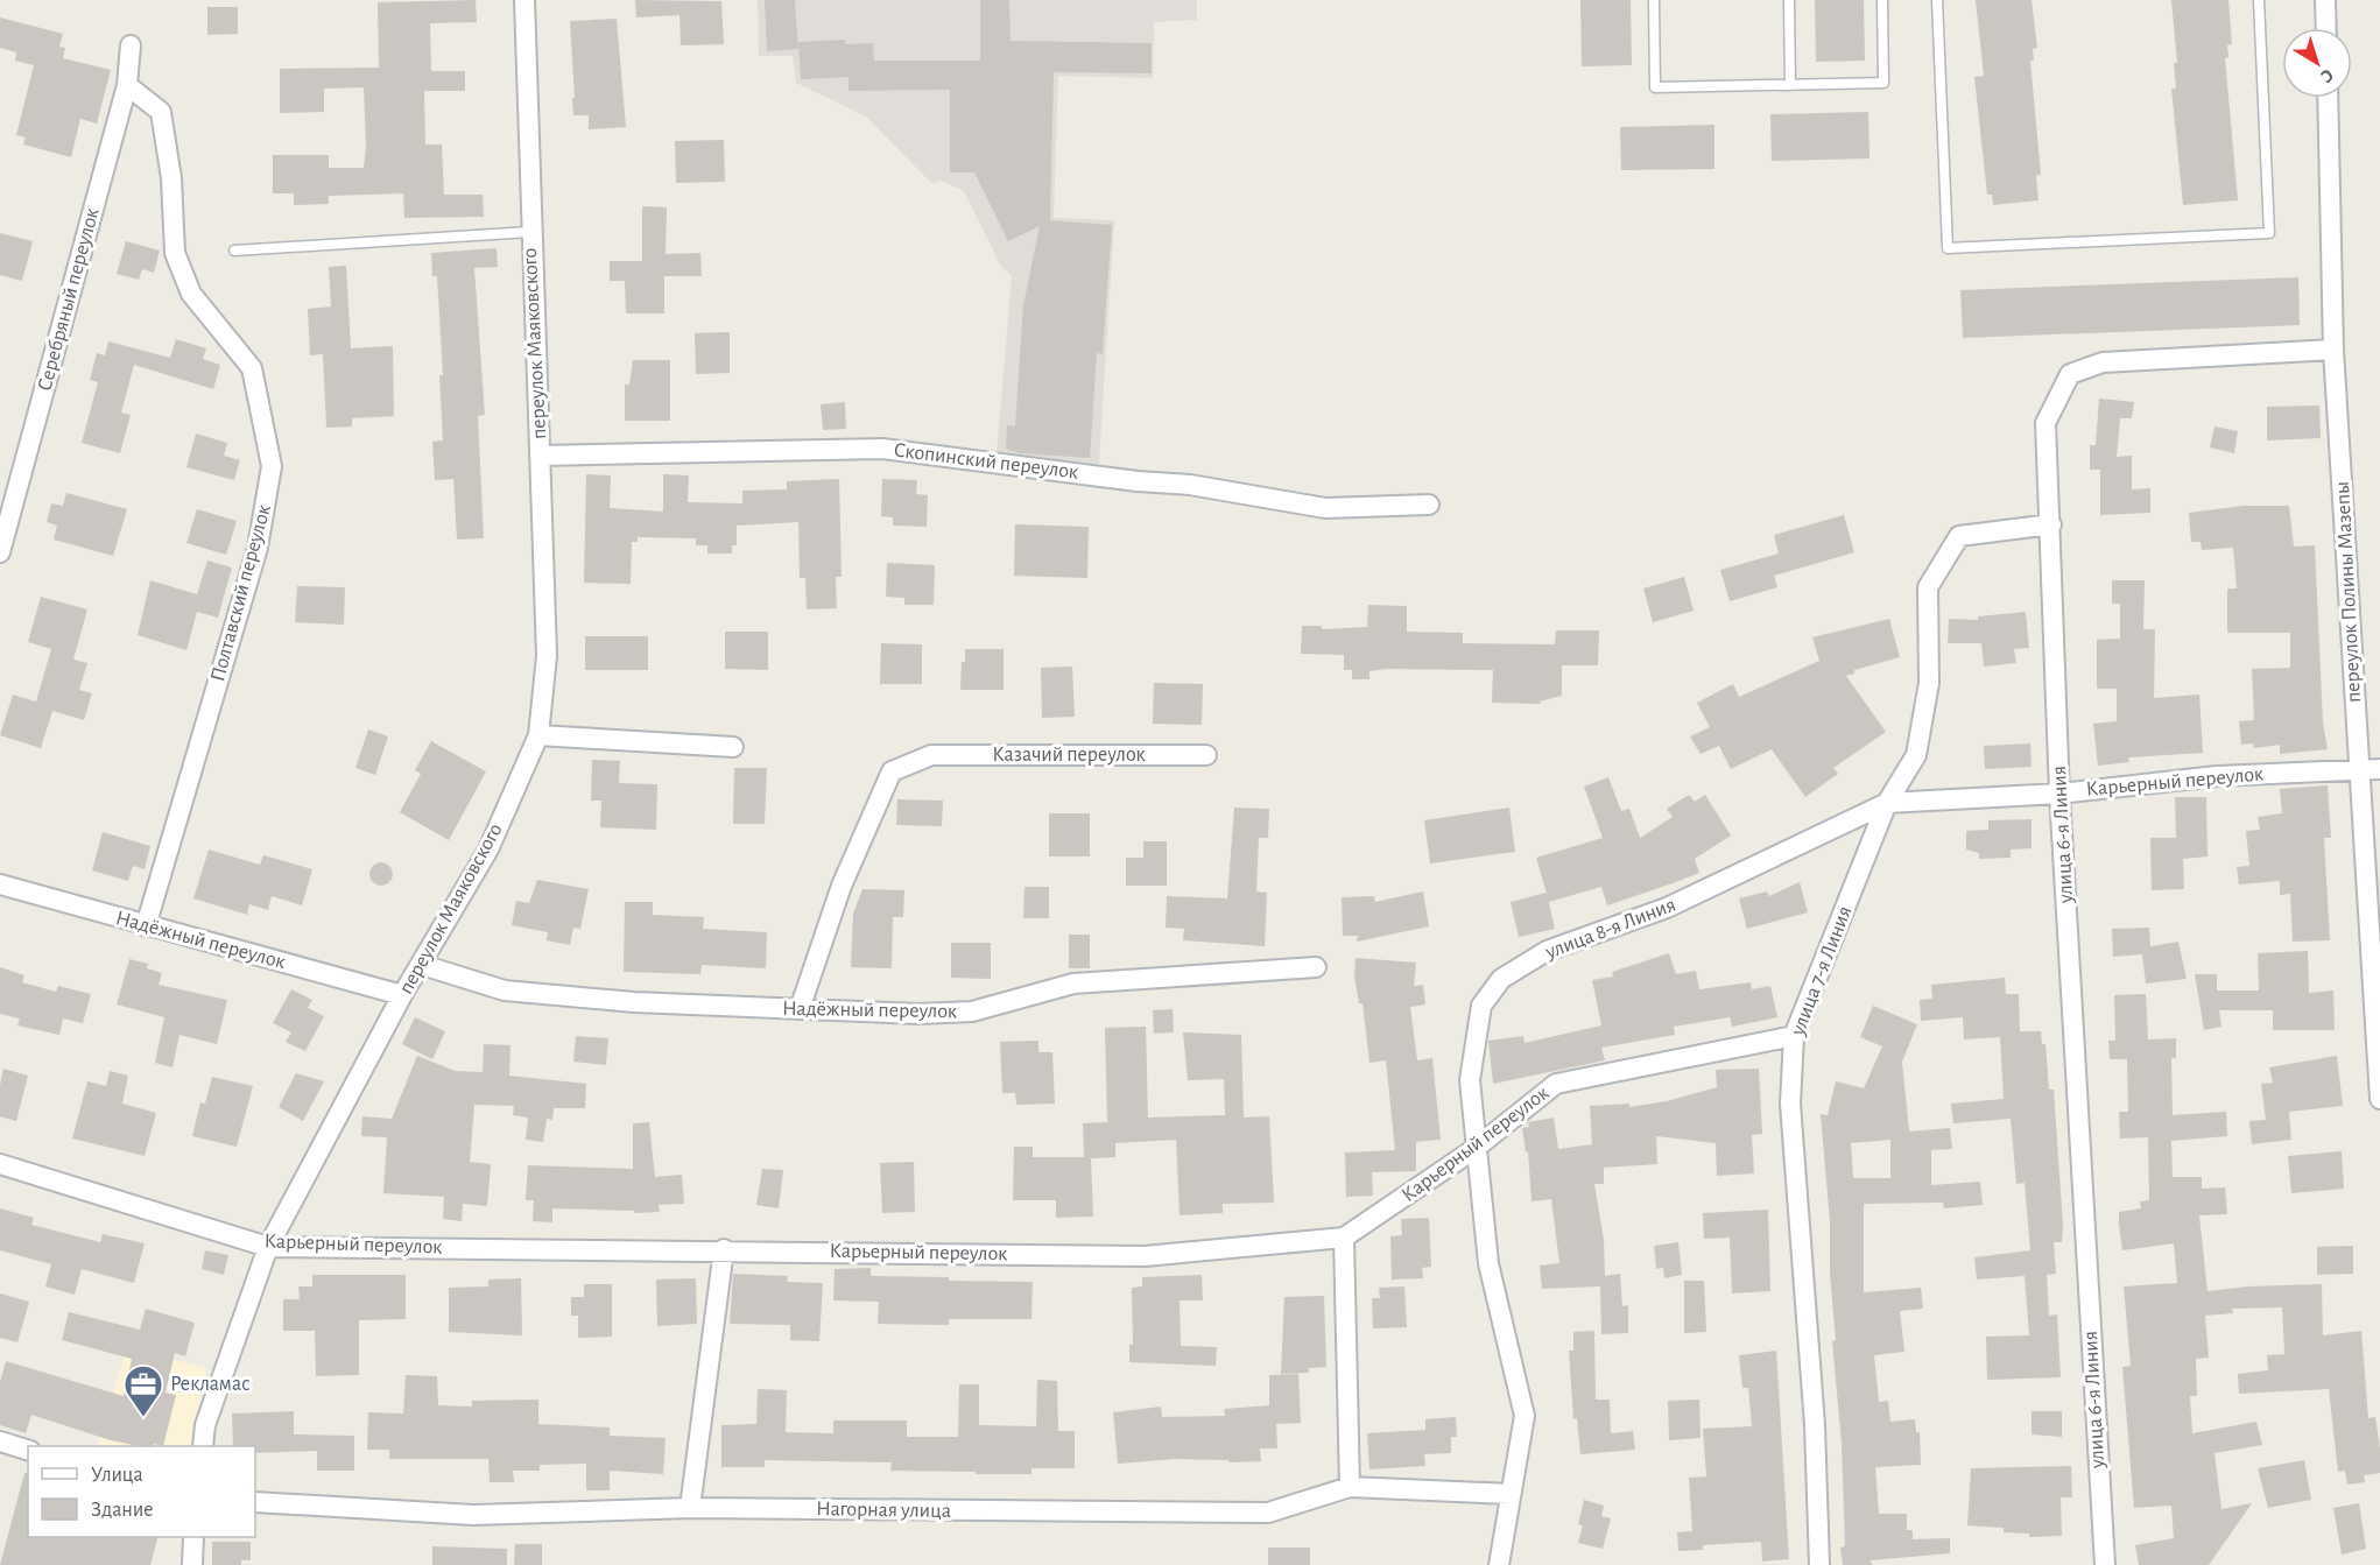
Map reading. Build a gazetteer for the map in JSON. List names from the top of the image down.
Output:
{
  "streets": {
    "street": [
      "Серебряный переулок",
      "переулок Маяковского",
      "Скопинский переулок",
      "переулок Полины Мазепы",
      "Полтавский переулок",
      "Казачий переулок",
      "Карьерный переулок",
      "улица 6-я Линия",
      "улица 8-я Линия",
      "Надёжный переулок",
      "улица 7-я Линия",
      "Нагорная улица"
    ]
  },
  "crossings": [
    ["Серебряный переулок", "Полтавский переулок"],
    ["переулок Маяковского", "Скопинский переулок"],
    ["переулок Маяковского", "Карьерный переулок"],
    ["переулок Маяковского", "Надёжный переулок"],
    ["переулок Полины Мазепы", "Карьерный переулок"],
    ["переулок Полины Мазепы", "улица 6-я Линия"],
    ["Полтавский переулок", "Надёжный переулок"],
    ["Казачий переулок", "Надёжный переулок"],
    ["Карьерный переулок", "улица 6-я Линия"],
    ["Карьерный переулок", "улица 8-я Линия"],
    ["Карьерный переулок", "улица 7-я Линия"],
    ["улица 6-я Линия", "улица 7-я Линия"],
    ["улица 8-я Линия", "улица 7-я Линия"],
    ["улица 8-я Линия", "Нагорная улица"]
  ],
  "places": {
    "office": ["Рекламас"]
  },
  "legend": ["Улица", "Здание"],
  "north": "bottom right"
}
